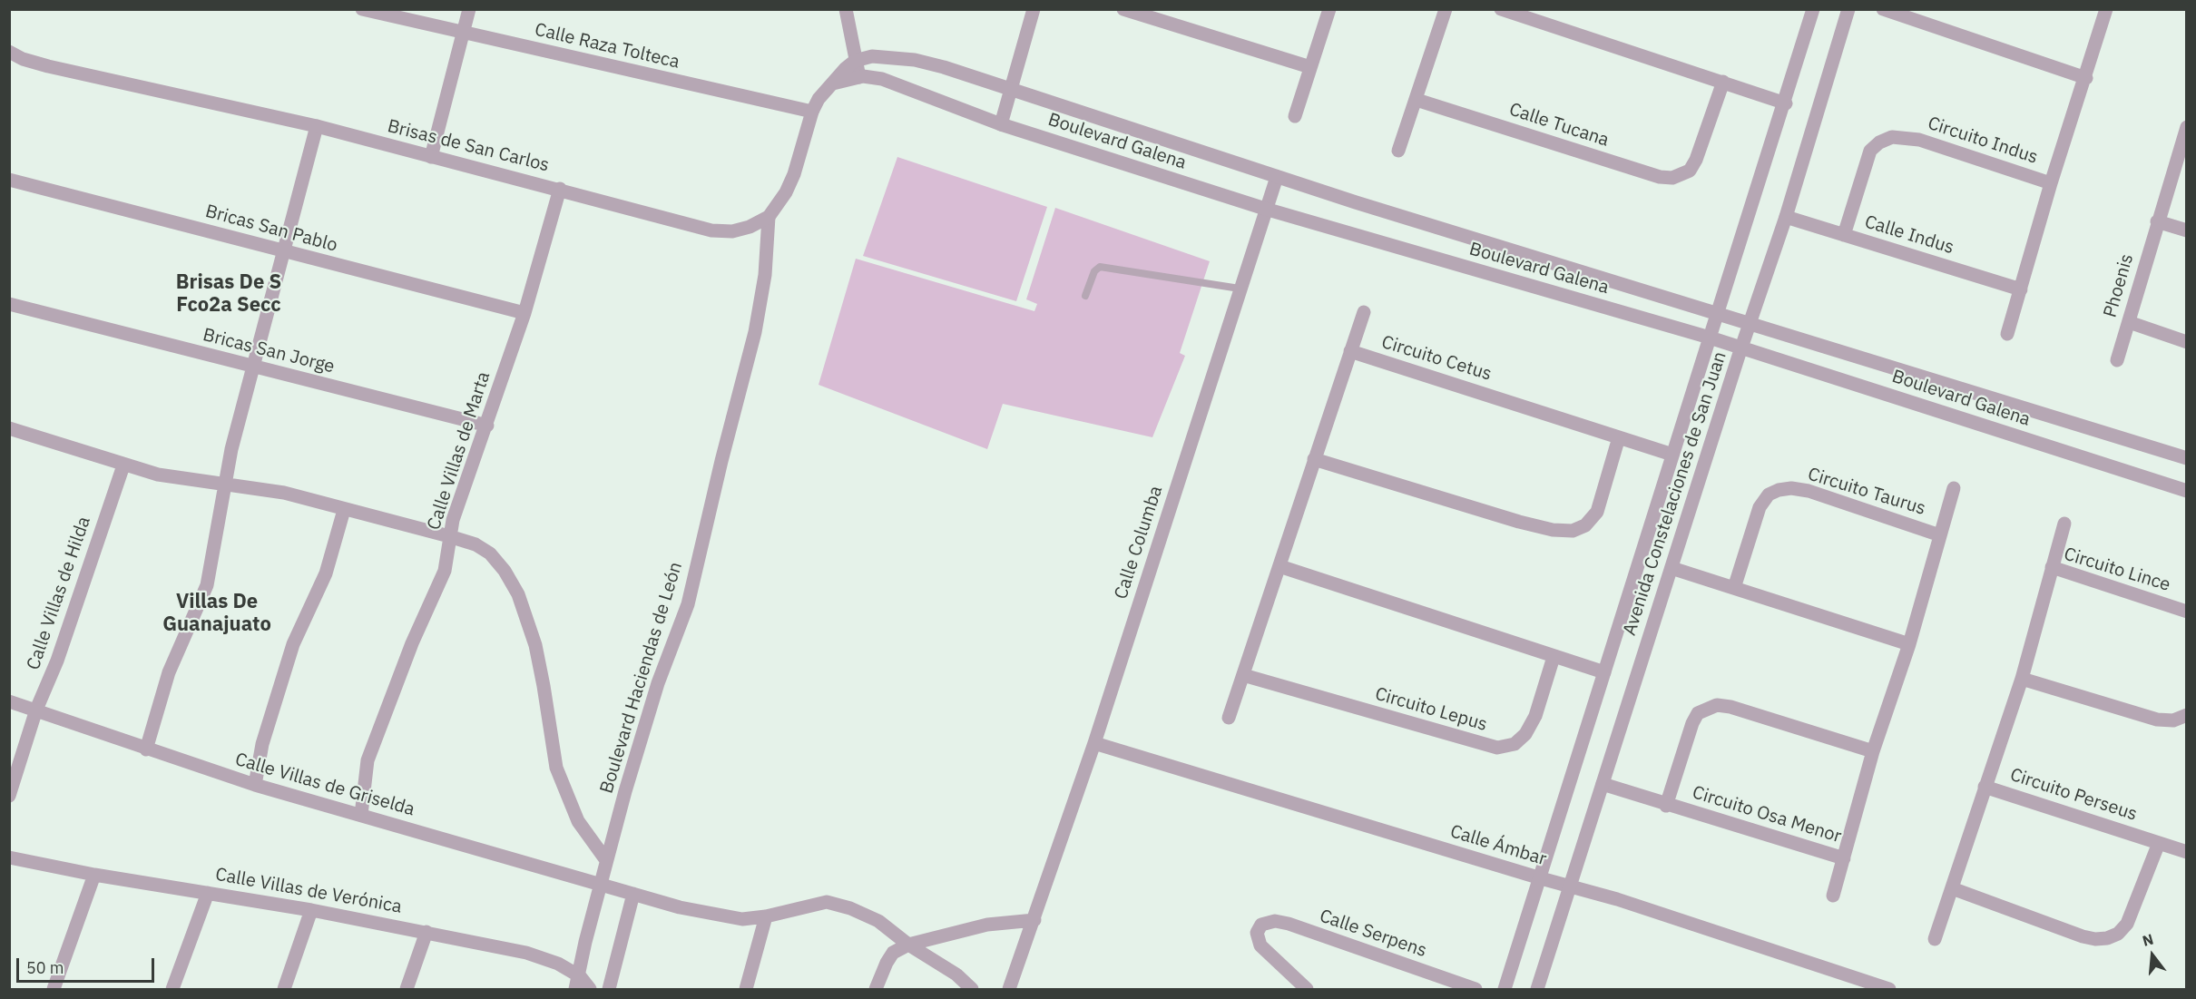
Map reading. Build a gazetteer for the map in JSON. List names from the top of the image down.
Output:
{
  "streets": {
    "street": [
      "Calle Raza Tolteca",
      "Calle Tucana",
      "Circuito Indus",
      "Boulevard Galena",
      "Brisas de San Carlos",
      "Bricas San Pablo",
      "Calle Indus",
      "Phoenis",
      "Bricas San Jorge",
      "Circuito Cetus",
      "Calle Villas de Marta",
      "Circuito Taurus",
      "Avenida Constelaciones de San Juan",
      "Calle Columba",
      "Circuito Lince",
      "Calle Villas de Hilda",
      "Boulevard Haciendas de León",
      "Circuito Lepus",
      "Calle Villas de Griselda",
      "Circuito Perseus",
      "Circuito Osa Menor",
      "Calle Ámbar",
      "Calle Villas de Verónica",
      "Calle Serpens"
    ]
  },
  "crossings": [
    ["Calle Raza Tolteca", "Brisas de San Carlos"],
    ["Circuito Indus", "Calle Indus"],
    ["Boulevard Galena", "Brisas de San Carlos"],
    ["Boulevard Galena", "Avenida Constelaciones de San Juan"],
    ["Boulevard Galena", "Calle Columba"],
    ["Brisas de San Carlos", "Calle Villas de Marta"],
    ["Brisas de San Carlos", "Boulevard Haciendas de León"],
    ["Bricas San Pablo", "Calle Villas de Marta"],
    ["Calle Indus", "Avenida Constelaciones de San Juan"],
    ["Bricas San Jorge", "Calle Villas de Marta"],
    ["Circuito Cetus", "Avenida Constelaciones de San Juan"],
    ["Calle Villas de Marta", "Calle Villas de Griselda"],
    ["Circuito Taurus", "Circuito Osa Menor"],
    ["Avenida Constelaciones de San Juan", "Circuito Osa Menor"],
    ["Avenida Constelaciones de San Juan", "Calle Ámbar"],
    ["Calle Columba", "Calle Ámbar"],
    ["Circuito Lince", "Circuito Perseus"],
    ["Calle Villas de Hilda", "Calle Villas de Griselda"],
    ["Boulevard Haciendas de León", "Calle Villas de Griselda"],
    ["Boulevard Haciendas de León", "Calle Villas de Verónica"]
  ],
  "districts": ["Brisas De S Fco2a Secc", "Villas De Guanajuato"],
  "scale_bar": "50 m",
  "north": "top"
}
